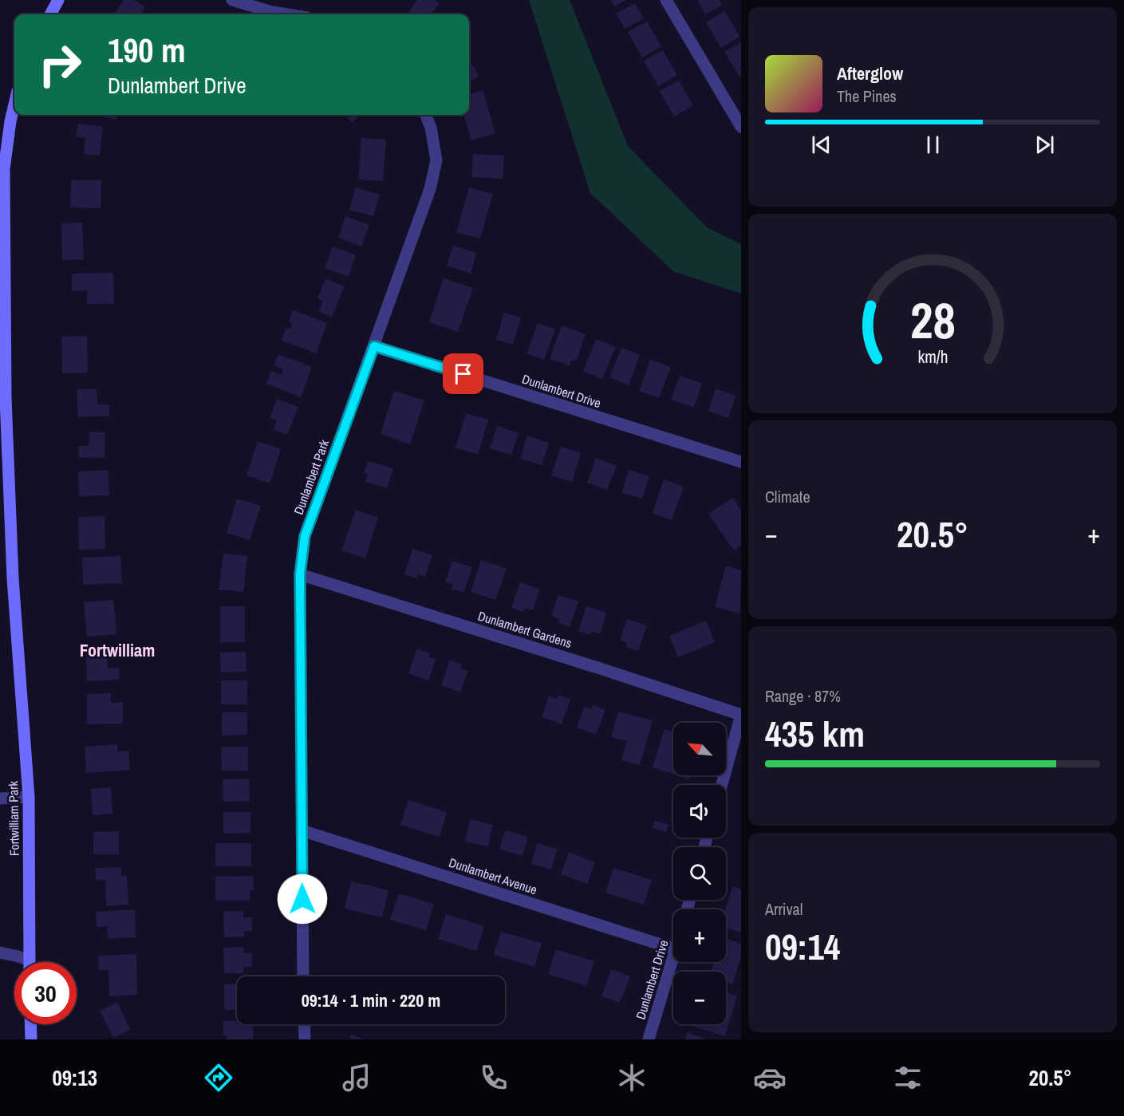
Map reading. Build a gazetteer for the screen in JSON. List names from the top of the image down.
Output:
{
  "streets": {
    "street": [
      "Dunlambert Drive",
      "Dunlambert Park",
      "Dunlambert Gardens",
      "Fortwilliam Park",
      "Dunlambert Avenue"
    ]
  },
  "crossings": [
    ["Dunlambert Drive", "Dunlambert Park"],
    ["Dunlambert Park", "Dunlambert Gardens"],
    ["Dunlambert Park", "Dunlambert Avenue"]
  ],
  "districts": ["Fortwilliam"],
  "north": "top left",
  "page": {
    "turn": ["190 m", "Dunlambert Drive"],
    "song": ["Afterglow", "The Pines"],
    "tile": [
      "Climate",
      ["Range · 87%", "435 km"],
      ["Arrival", "09:14"]
    ],
    "heat": ["−", "20.5°", "+"],
    "map_buttons": ["+", "−"],
    "limit": "30",
    "trip": "09:14 · 1 min · 220 m",
    "tabs": ["09:13", "20.5°"],
    "gauge": ["28", "km/h"]
  }
}
